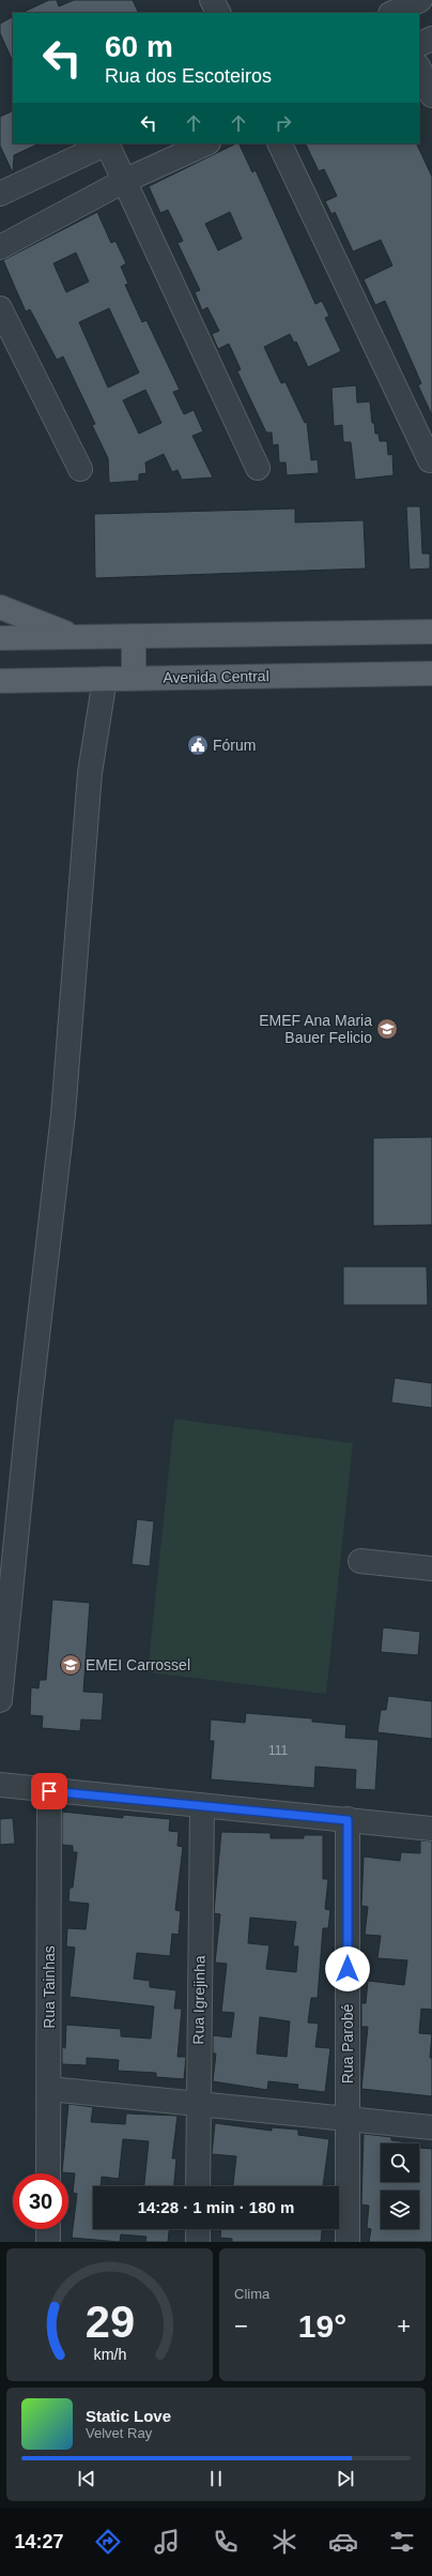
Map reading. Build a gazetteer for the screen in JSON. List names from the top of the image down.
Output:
{
  "streets": {
    "main road": ["Avenida Central"],
    "street": ["Rua Tainhas", "Rua Igrejinha", "Rua Parobé"]
  },
  "places": {
    "public building": ["Fórum"],
    "school or university": ["EMEF Ana Maria Bauer Felicio", "EMEI Carrossel"]
  },
  "house_numbers": ["111"],
  "page": {
    "turn": ["60 m", "Rua dos Escoteiros"],
    "limit": "30",
    "trip": "14:28 · 1 min · 180 m",
    "tile": "Clima",
    "heat": ["−", "19°", "+"],
    "song": ["Static Love", "Velvet Ray"],
    "tabs": "14:27",
    "gauge": ["29", "km/h"]
  }
}
